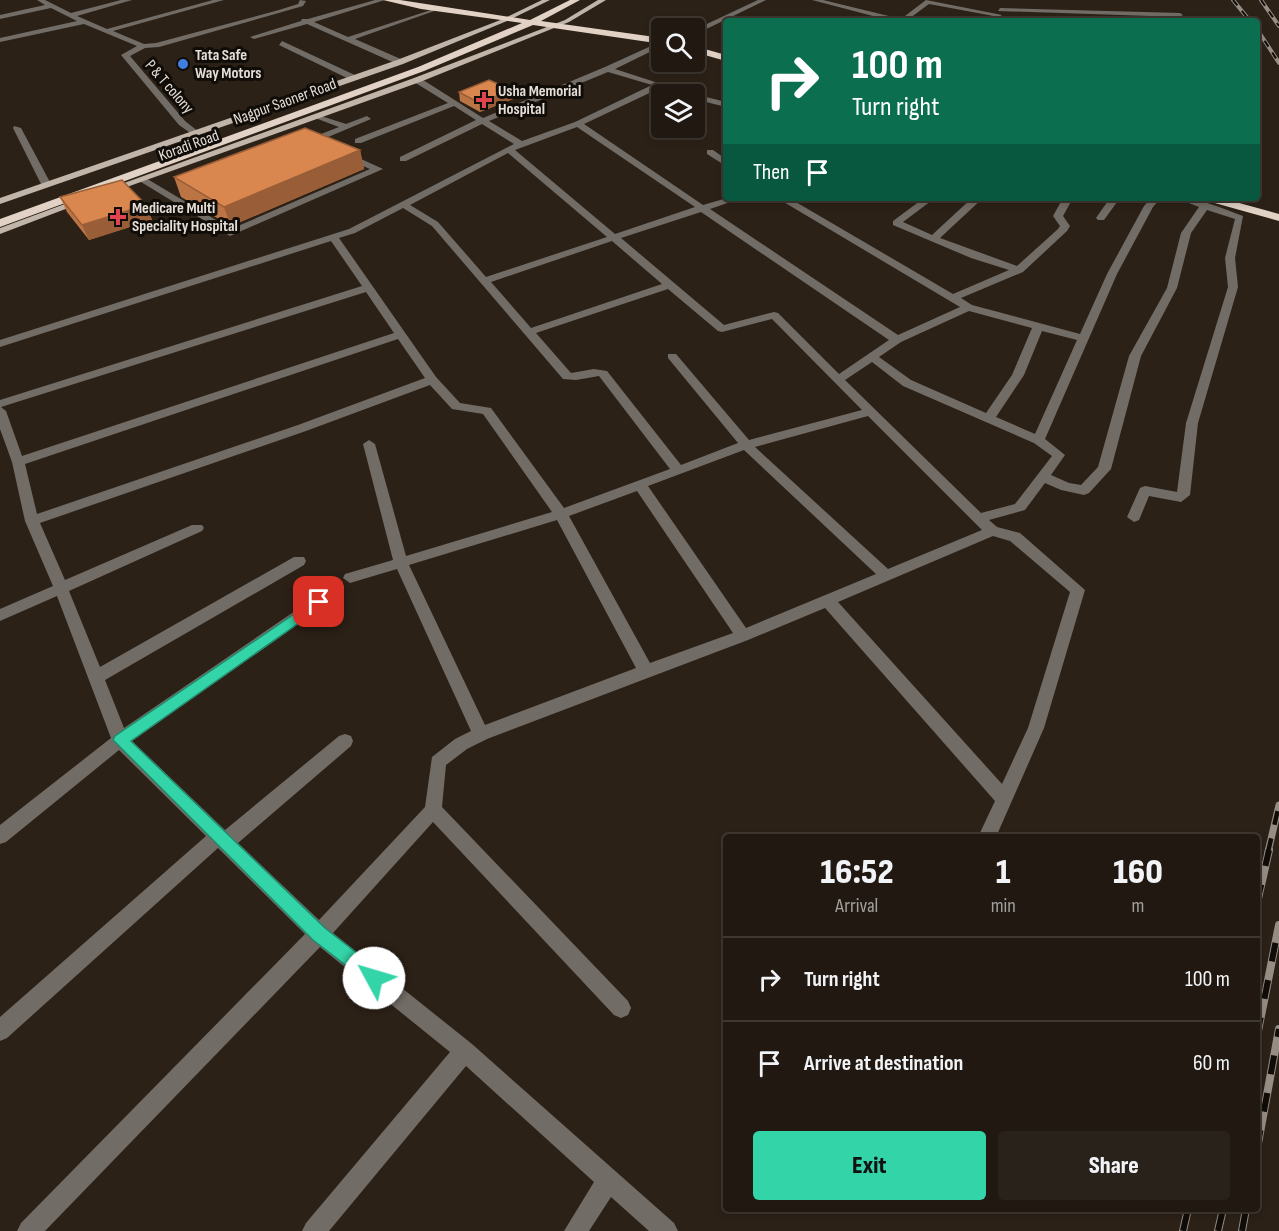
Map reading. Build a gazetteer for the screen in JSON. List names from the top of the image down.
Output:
{
  "streets": {
    "highway": ["Nagpur Saoner Road"],
    "main road": ["Koradi Road"],
    "street": ["P & T colony"]
  },
  "places": {
    "other": ["Tata Safe Way Motors"],
    "health": ["Usha Memorial Hospital", "Medicare Multi Speciality Hospital"]
  },
  "page": {
    "turn": ["100 m", "Turn right"],
    "then": "Then",
    "eta": [
      "16:52",
      "Arrival",
      "1",
      "min",
      "160",
      "m"
    ],
    "list": [
      {
        "name": "Turn right",
        "value": "100 m"
      },
      {
        "name": "Arrive at destination",
        "value": "60 m"
      }
    ],
    "buttons": ["Exit", "Share"]
  }
}
